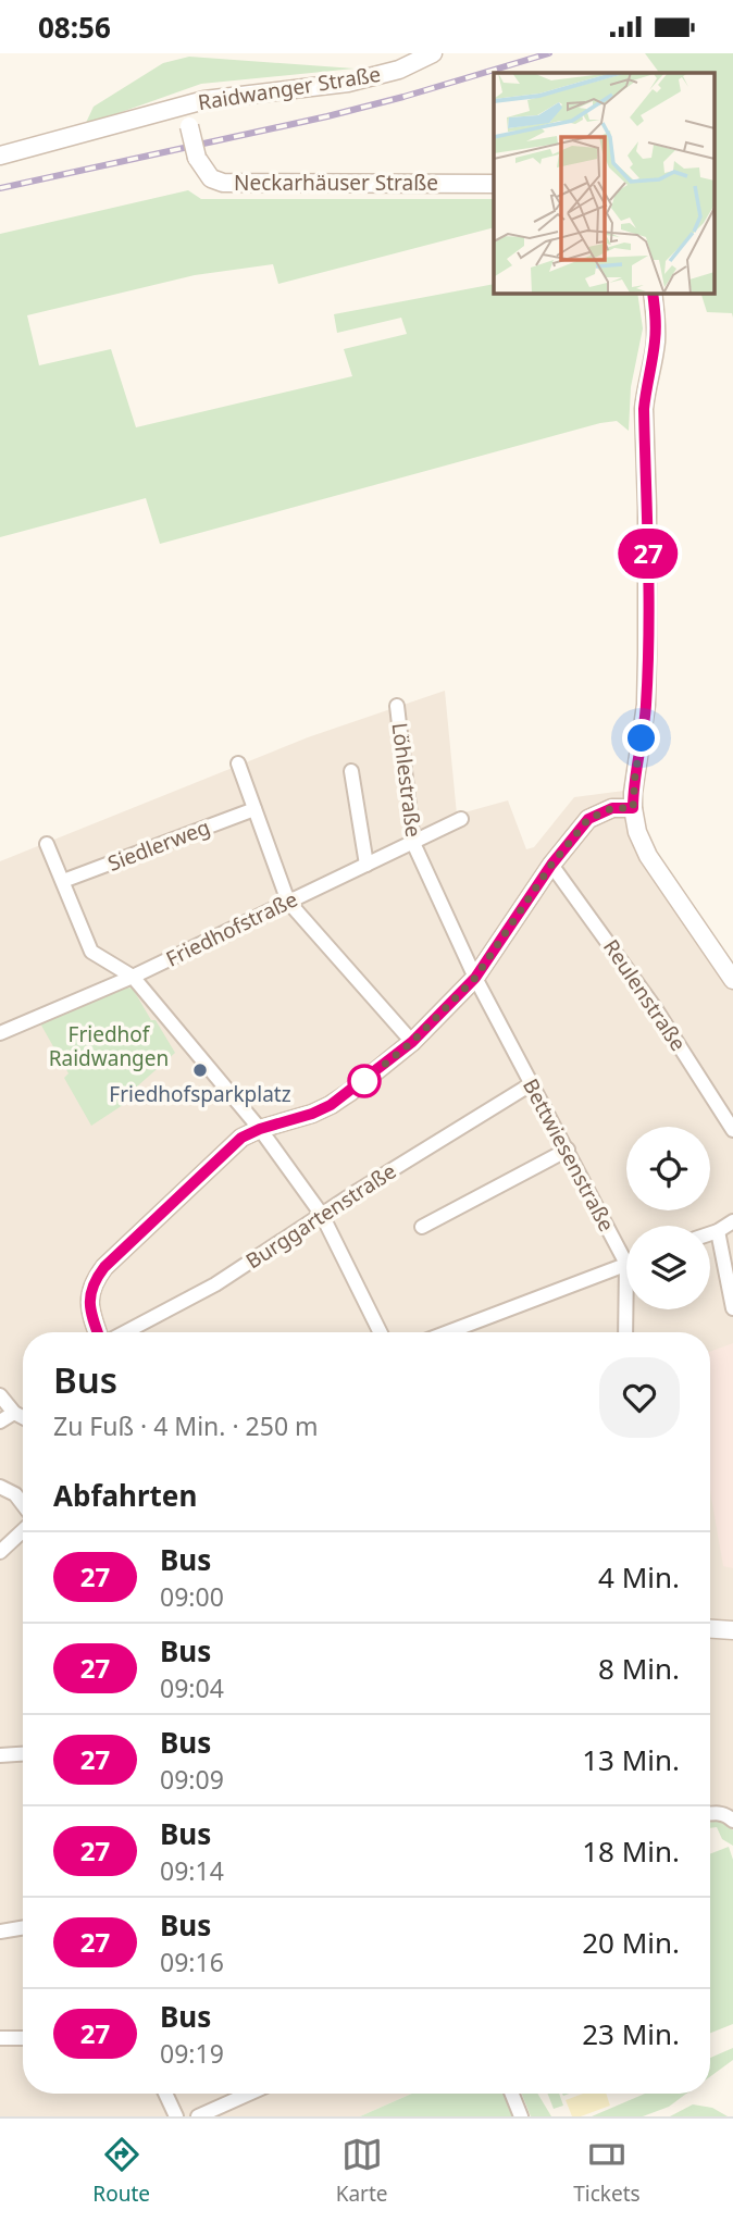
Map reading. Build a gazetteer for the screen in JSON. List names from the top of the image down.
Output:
{
  "streets": {
    "street": [
      "Raidwanger Straße",
      "Neckarhäuser Straße",
      "Löhlestraße",
      "Siedlerweg",
      "Friedhofstraße",
      "Reulenstraße",
      "Bettwiesenstraße",
      "Burggartenstraße"
    ]
  },
  "crossings": [
    ["Raidwanger Straße", "Neckarhäuser Straße"],
    ["Löhlestraße", "Friedhofstraße"],
    ["Löhlestraße", "Bettwiesenstraße"],
    ["Bettwiesenstraße", "Burggartenstraße"]
  ],
  "parks": ["Friedhof Raidwangen"],
  "places": ["Friedhofsparkplatz"],
  "lines": ["bus line 27"],
  "page": {
    "status": "08:56",
    "on_map": "27",
    "heading": [
      ["Bus", "Zu Fuß · 4 Min. · 250 m"],
      "Abfahrten"
    ],
    "list": [
      {
        "mark": "27",
        "name": "Bus",
        "note": "09:00",
        "value": "4 Min."
      },
      {
        "mark": "27",
        "name": "Bus",
        "note": "09:04",
        "value": "8 Min."
      },
      {
        "mark": "27",
        "name": "Bus",
        "note": "09:09",
        "value": "13 Min."
      },
      {
        "mark": "27",
        "name": "Bus",
        "note": "09:14",
        "value": "18 Min."
      },
      {
        "mark": "27",
        "name": "Bus",
        "note": "09:16",
        "value": "20 Min."
      },
      {
        "mark": "27",
        "name": "Bus",
        "note": "09:19",
        "value": "23 Min."
      }
    ],
    "tabs": ["Route", "Karte", "Tickets"]
  }
}
